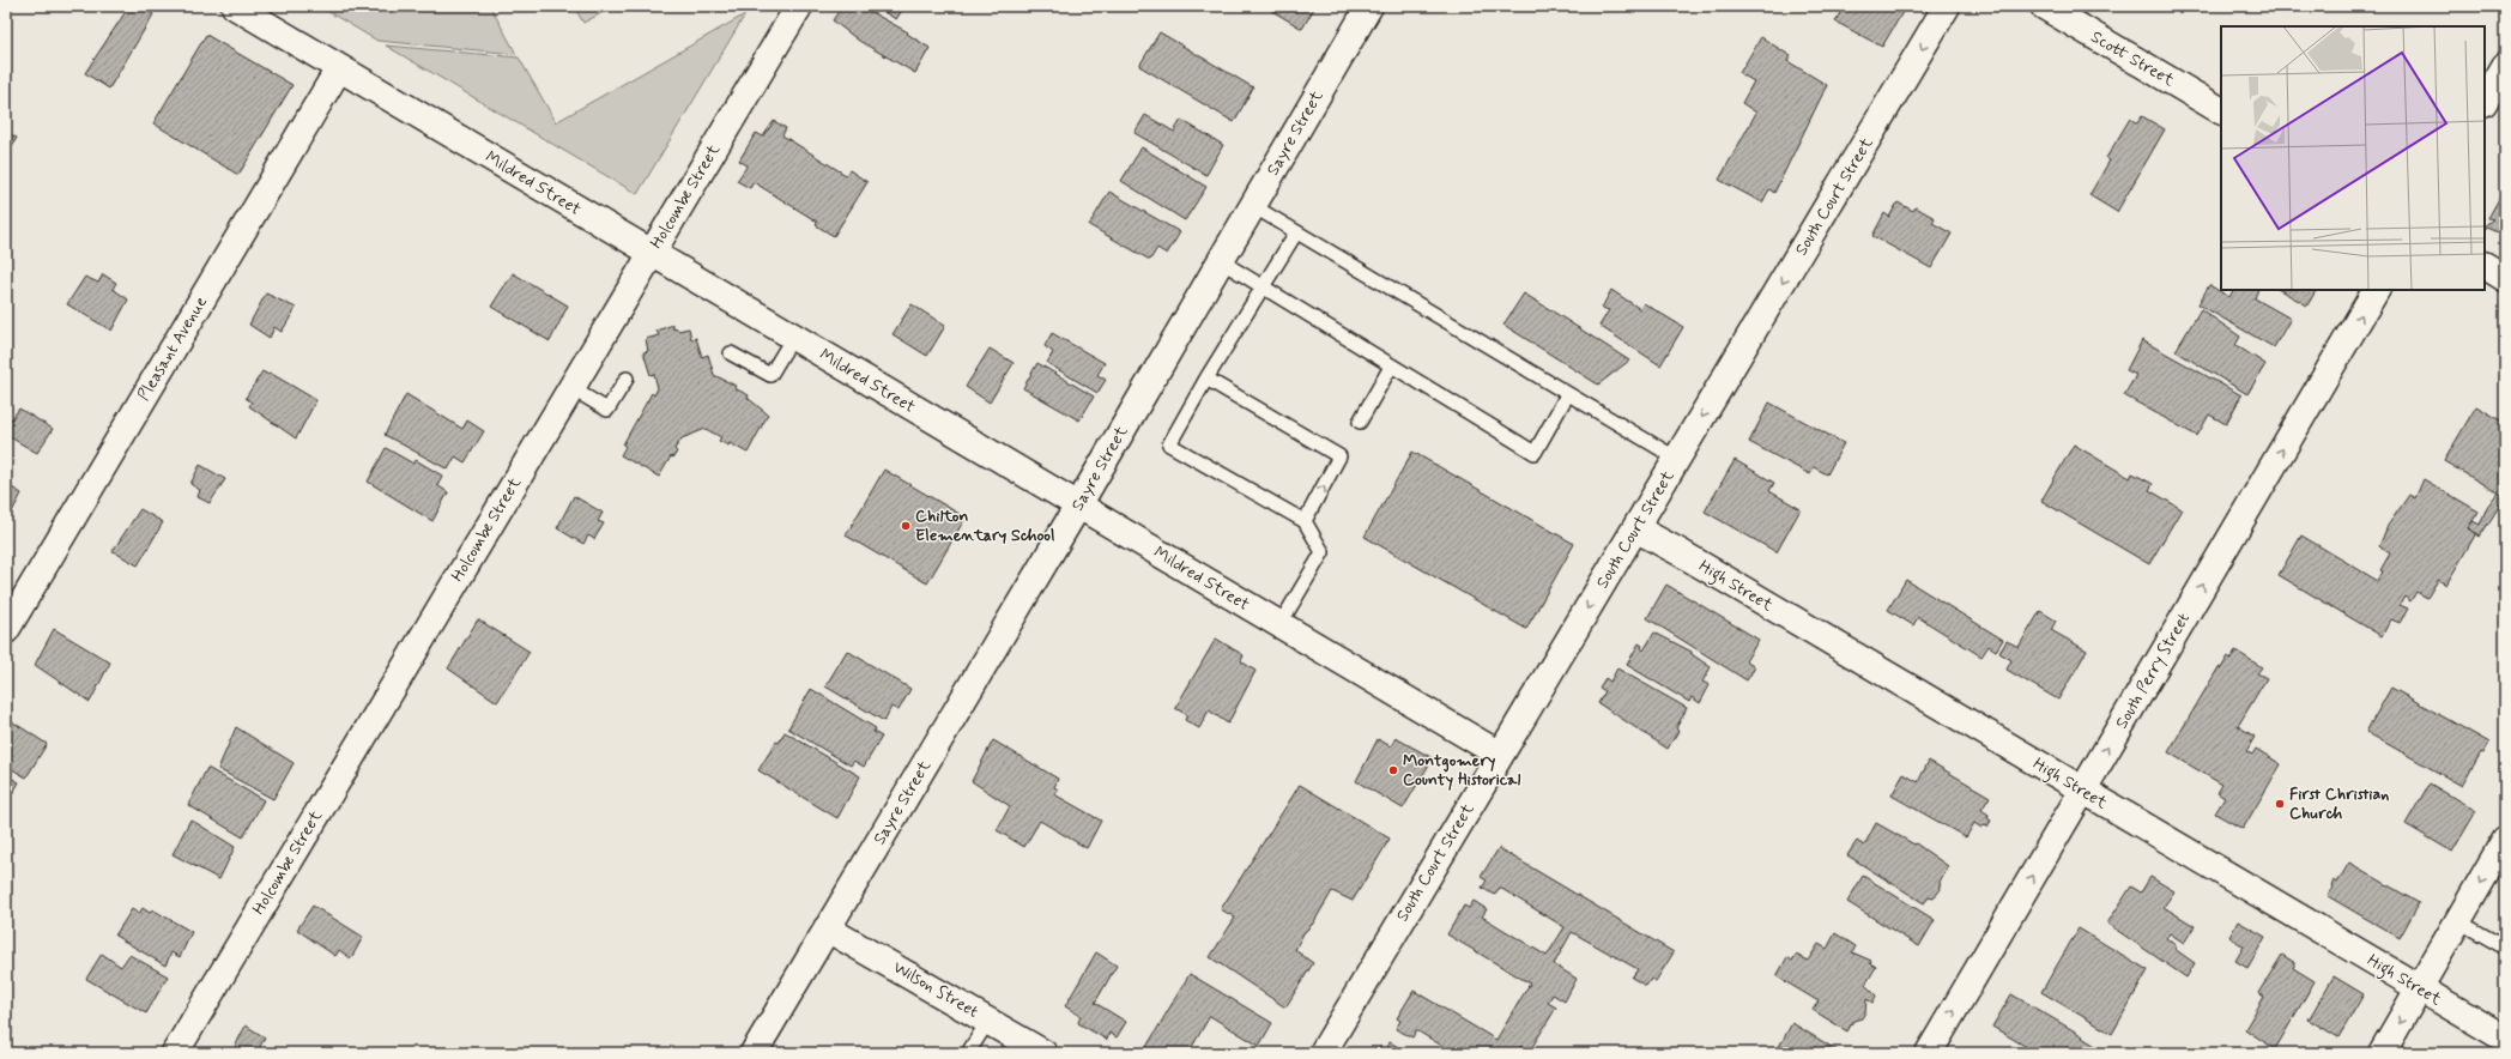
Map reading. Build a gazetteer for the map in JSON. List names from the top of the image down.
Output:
{
  "streets": {
    "street": [
      "Scott Street",
      "Sayre Street",
      "Mildred Street",
      "Holcombe Street",
      "South Court Street",
      "Pleasant Avenue",
      "High Street",
      "South Perry Street",
      "Wilson Street"
    ]
  },
  "crossings": [
    ["Sayre Street", "Mildred Street"],
    ["Sayre Street", "Wilson Street"],
    ["Mildred Street", "Holcombe Street"],
    ["Mildred Street", "South Court Street"],
    ["Mildred Street", "Pleasant Avenue"],
    ["South Court Street", "High Street"],
    ["High Street", "South Perry Street"]
  ],
  "one_way": ["South Court Street", "South Perry Street"],
  "places": ["Chilton Elementary School", "Montgomery County Historical", "First Christian Church"]
}
